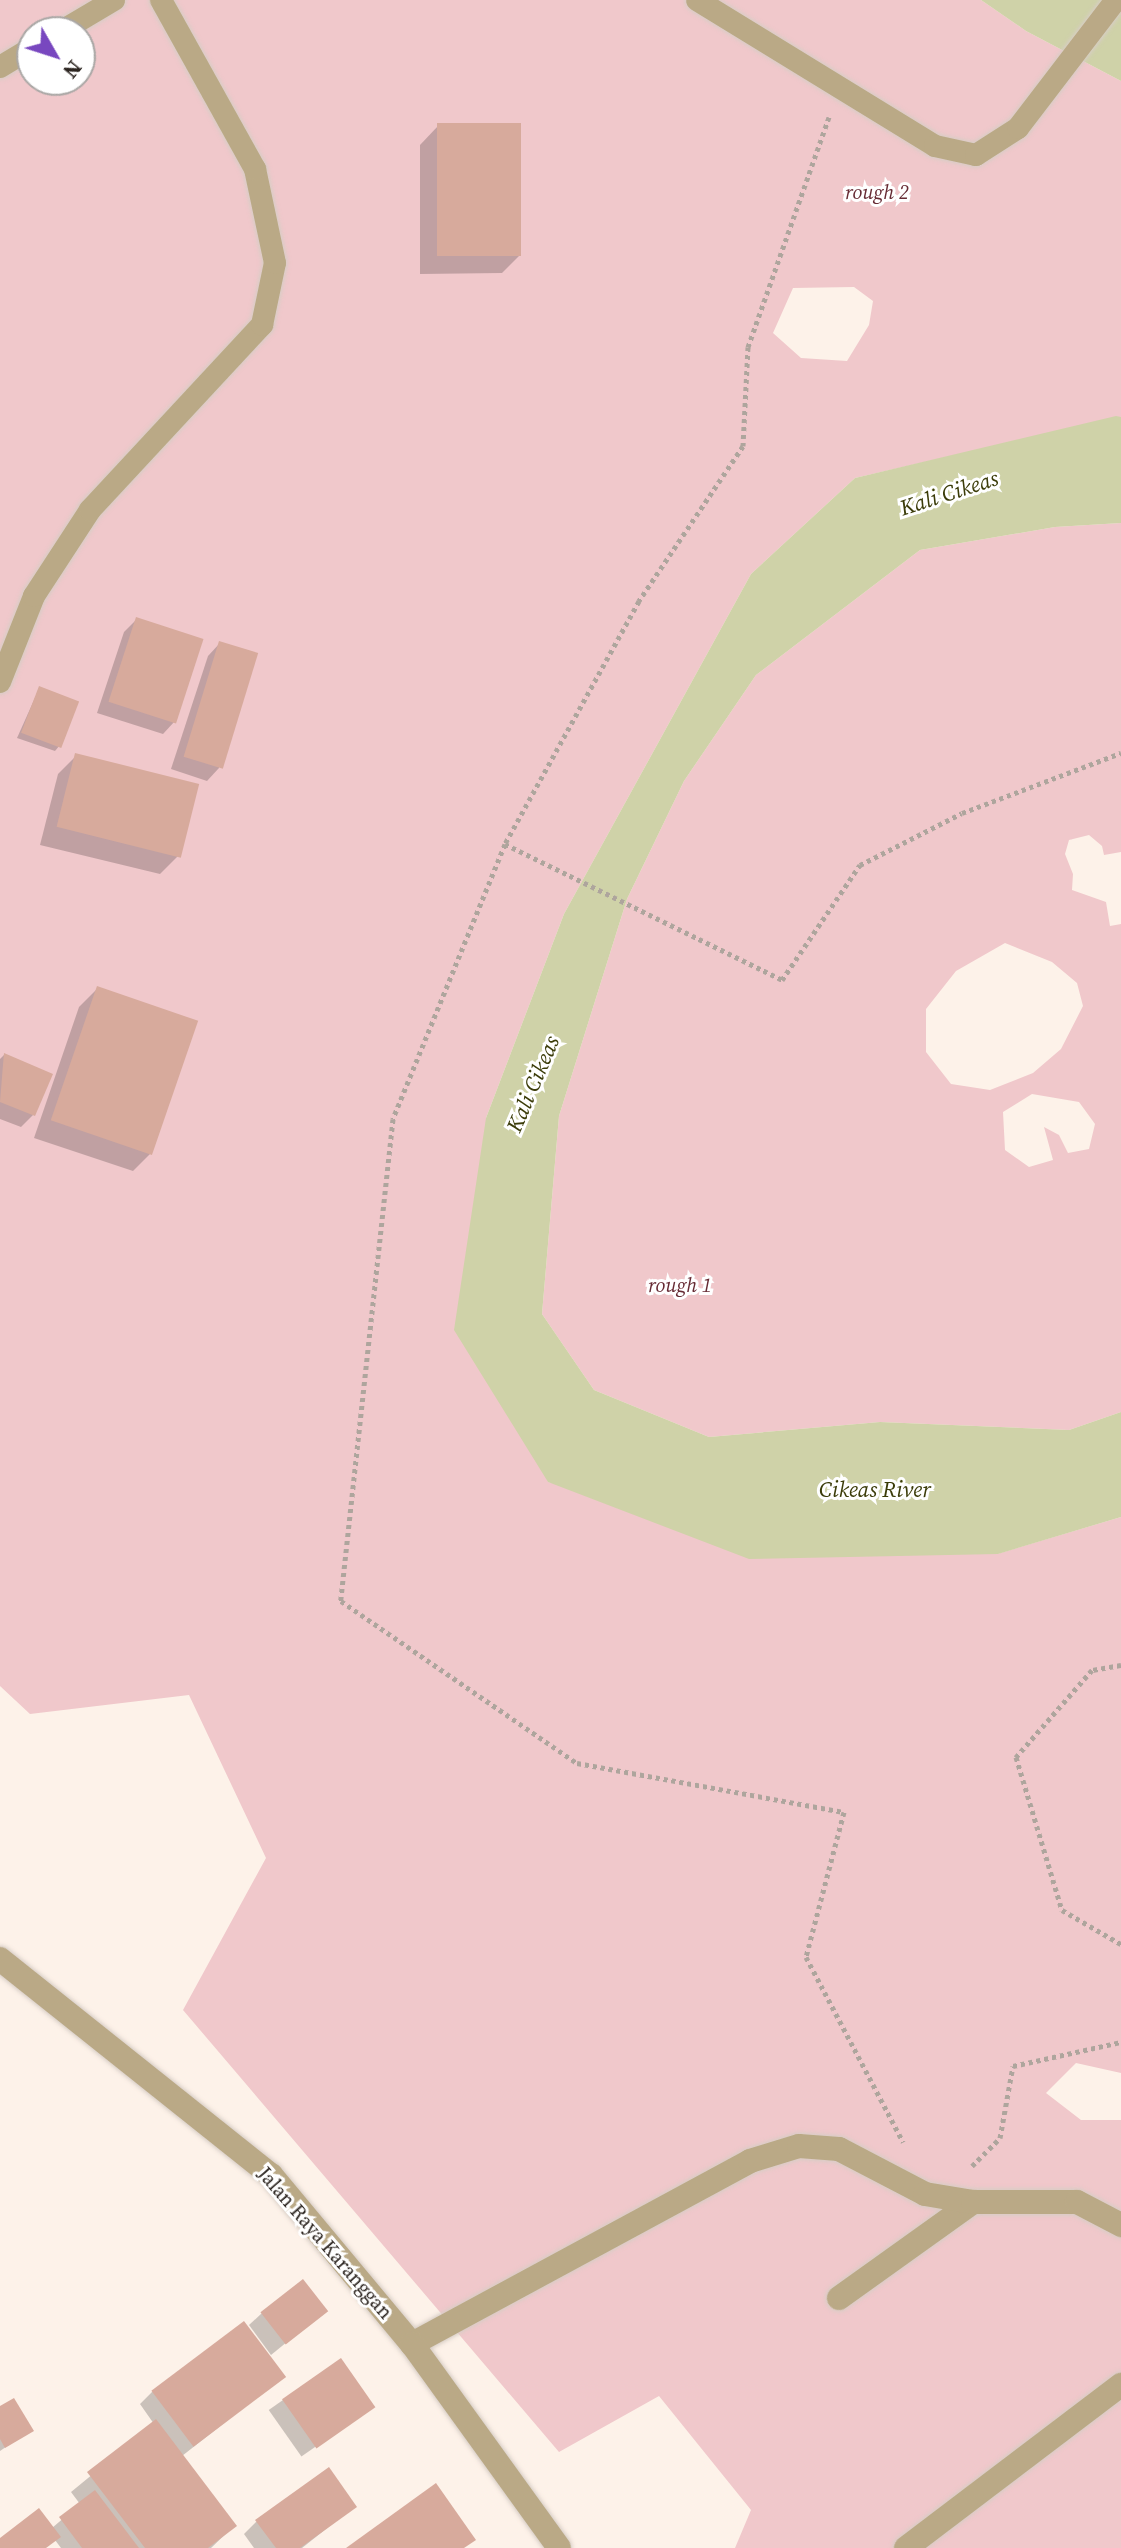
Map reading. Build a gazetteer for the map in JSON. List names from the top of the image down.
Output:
{
  "streets": {
    "street": ["Jalan Raya Karanggan"]
  },
  "water": ["Kali Cikeas", "Cikeas River"],
  "parks": ["rough 2", "rough 1"],
  "north": "bottom right"
}
